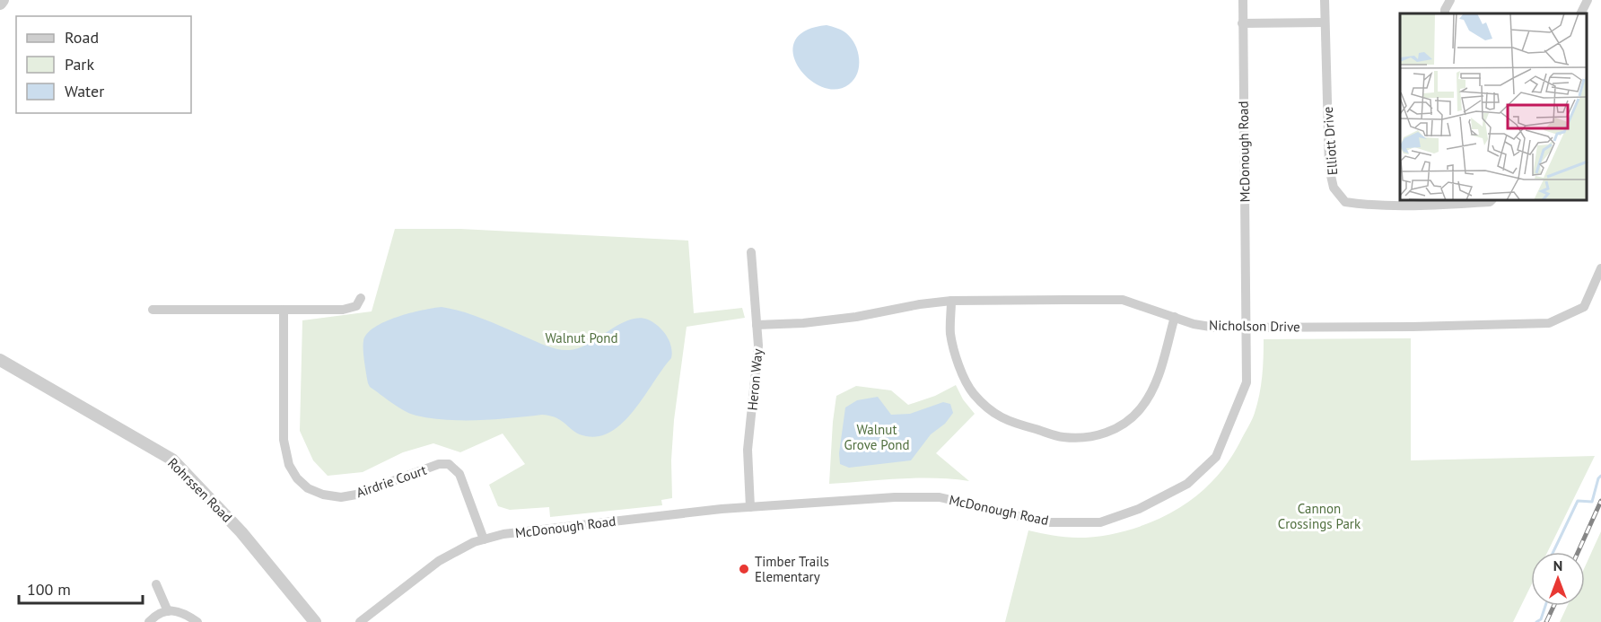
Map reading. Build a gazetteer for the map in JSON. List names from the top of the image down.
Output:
{
  "streets": {
    "street": [
      "Elliott Drive",
      "McDonough Road",
      "Nicholson Drive",
      "Heron Way",
      "Airdrie Court",
      "Rohrssen Road"
    ]
  },
  "crossings": [
    ["McDonough Road", "Nicholson Drive"],
    ["McDonough Road", "Heron Way"],
    ["McDonough Road", "Airdrie Court"],
    ["Nicholson Drive", "Heron Way"]
  ],
  "parks": ["Walnut Pond", "Walnut Grove Pond", "Cannon Crossings Park"],
  "places": ["Timber Trails Elementary"],
  "legend": ["Road", "Park", "Water"],
  "scale_bar": "100 m",
  "north": "top"
}
